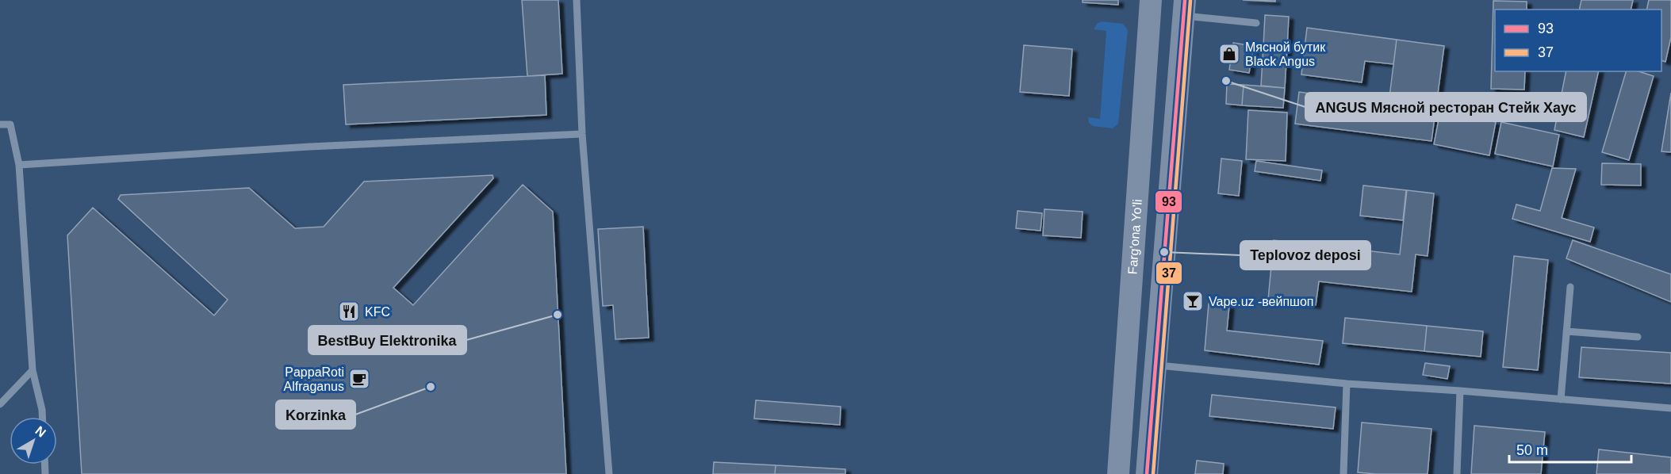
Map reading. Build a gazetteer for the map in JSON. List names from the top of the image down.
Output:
{
  "streets": {
    "main road": ["Farg'ona Yo'li"]
  },
  "places": {
    "shop": ["Мясной бутик Black Angus"],
    "other": [
      "ANGUS Мясной ресторан Стейк Хаус",
      "Teplovoz deposi",
      "BestBuy Elektronika",
      "Korzinka"
    ],
    "bar": ["Vape.uz -вейпшоп"],
    "restaurant": ["KFC"],
    "cafe": ["PappaRoti Alfraganus"]
  },
  "lines": ["transit line 93", "transit line 37"],
  "legend": ["93", "37"],
  "scale_bar": "50 m",
  "north": "top right"
}
